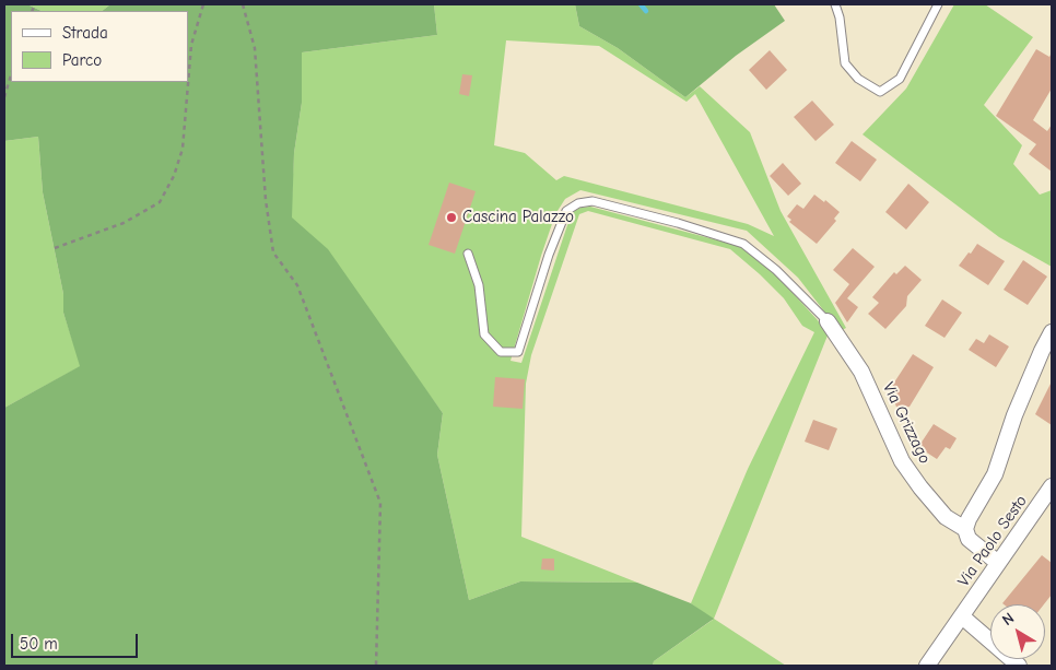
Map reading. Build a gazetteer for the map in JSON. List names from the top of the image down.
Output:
{
  "streets": {
    "street": ["Via Grizzago", "Via Paolo Sesto"]
  },
  "crossings": [
    ["Via Grizzago", "Via Paolo Sesto"]
  ],
  "places": ["Cascina Palazzo"],
  "legend": ["Strada", "Parco"],
  "scale_bar": "50 m",
  "north": "top left"
}
